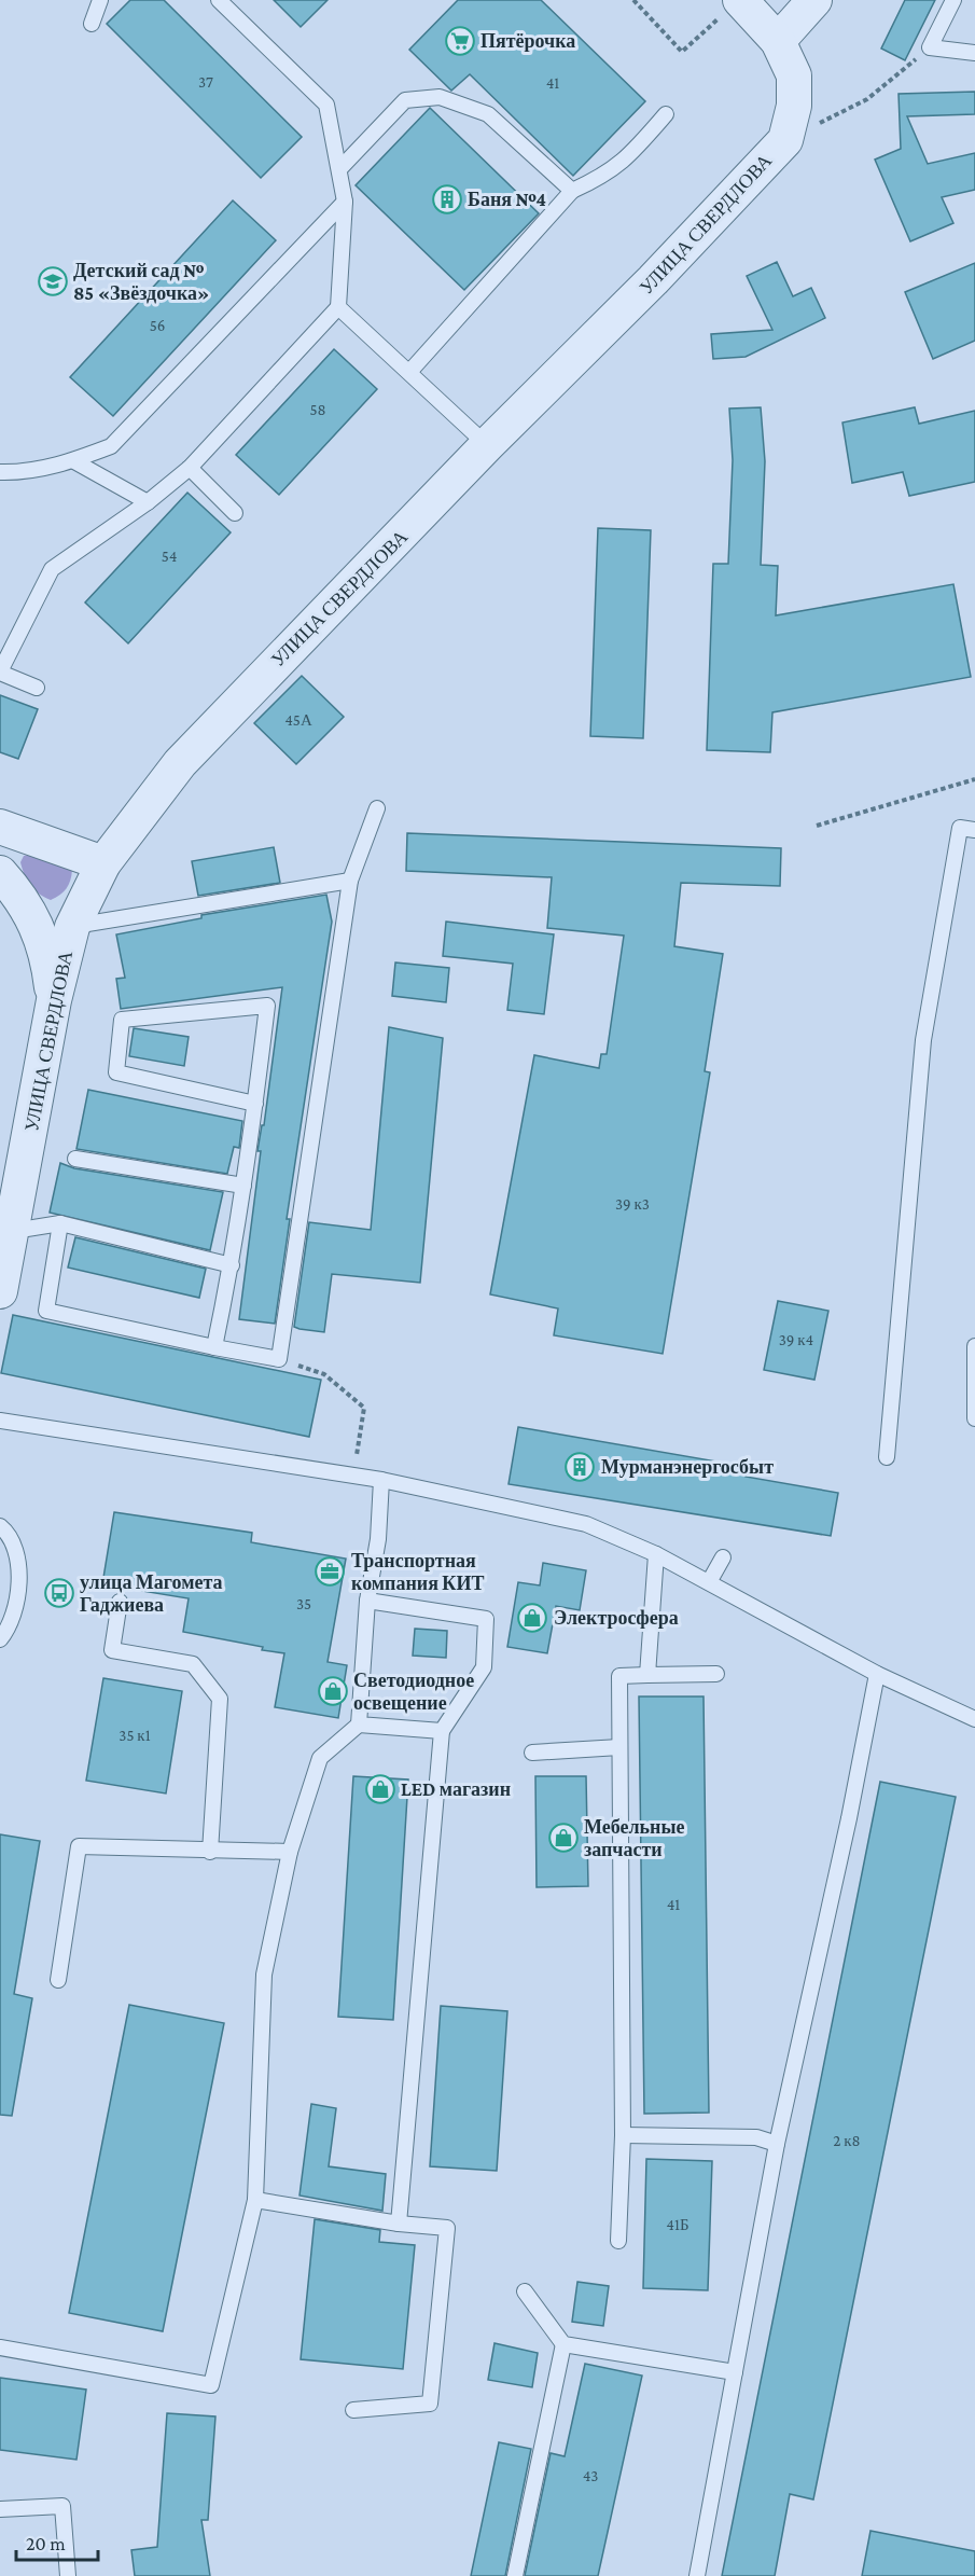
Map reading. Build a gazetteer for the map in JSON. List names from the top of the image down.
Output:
{
  "streets": {
    "street": ["УЛИЦА СВЕРДЛОВА"]
  },
  "places": {
    "supermarket": ["Пятёрочка"],
    "building": ["Баня №4", "Мурманэнергосбыт"],
    "school or university": ["Детский сад № 85 «Звёздочка»"],
    "office": ["Транспортная компания КИТ"],
    "bus stop": ["улица Магомета Гаджиева"],
    "shop": [
      "Электросфера",
      "Светодиодное освещение",
      "LED магазин",
      "Мебельные запчасти"
    ]
  },
  "house_numbers": [
    "37",
    "41",
    "56",
    "58",
    "54",
    "45А",
    "39 к3",
    "39 к4",
    "35",
    "35 к1",
    "41",
    "2 к8",
    "41Б",
    "43"
  ],
  "scale_bar": "20 m"
}
